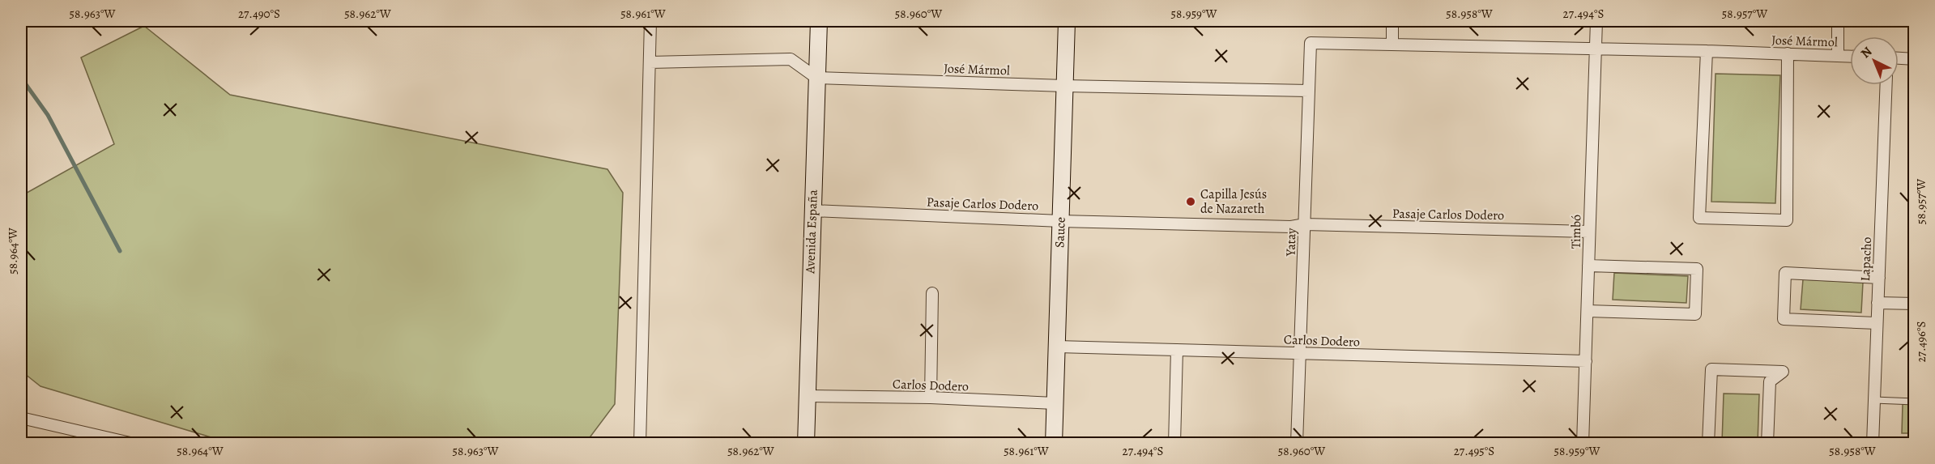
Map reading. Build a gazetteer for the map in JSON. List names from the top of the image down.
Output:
{
  "streets": {
    "street": [
      "José Mármol",
      "Pasaje Carlos Dodero",
      "Avenida España",
      "Timbó",
      "Sauce",
      "Yatay",
      "Lapacho",
      "Carlos Dodero"
    ]
  },
  "crossings": [
    ["José Mármol", "Avenida España"],
    ["José Mármol", "Timbó"],
    ["José Mármol", "Sauce"],
    ["José Mármol", "Yatay"],
    ["Pasaje Carlos Dodero", "Avenida España"],
    ["Pasaje Carlos Dodero", "Timbó"],
    ["Pasaje Carlos Dodero", "Sauce"],
    ["Pasaje Carlos Dodero", "Yatay"],
    ["Avenida España", "Carlos Dodero"],
    ["Timbó", "Carlos Dodero"],
    ["Sauce", "Carlos Dodero"],
    ["Yatay", "Carlos Dodero"]
  ],
  "places": ["Capilla Jesús de Nazareth"],
  "north": "top left",
  "coordinates": [
    "58.963°W",
    "27.490°S",
    "58.962°W",
    "58.961°W",
    "58.960°W",
    "58.959°W",
    "58.958°W",
    "27.494°S",
    "58.957°W",
    "58.964°W",
    "27.496°S",
    "27.495°S"
  ]
}
